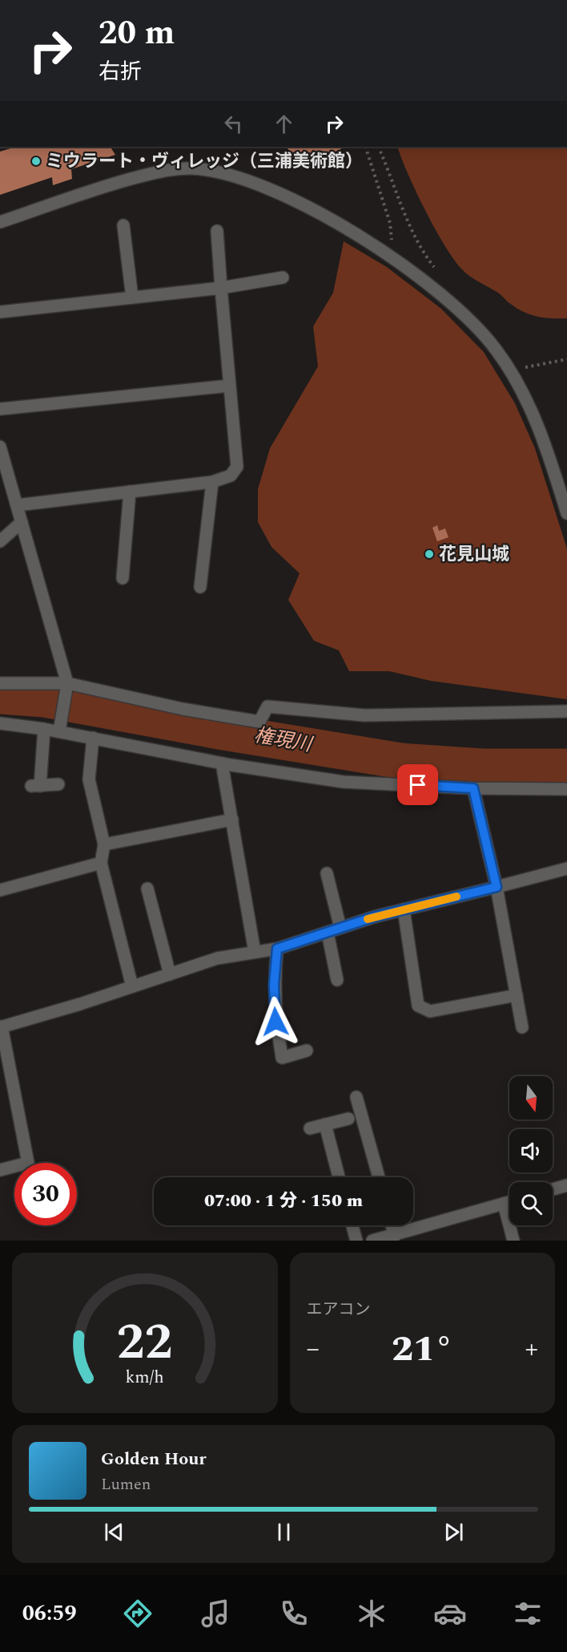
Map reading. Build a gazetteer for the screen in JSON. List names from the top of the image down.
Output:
{
  "water": ["権現川"],
  "places": ["ミウラート・ヴィレッジ（三浦美術館）", "花見山城"],
  "north": "bottom",
  "page": {
    "turn": ["20 m", "右折"],
    "limit": "30",
    "trip": "07:00 · 1 分 · 150 m",
    "tile": "エアコン",
    "heat": ["−", "21°", "+"],
    "song": ["Golden Hour", "Lumen"],
    "tabs": "06:59",
    "gauge": ["22", "km/h"]
  }
}
